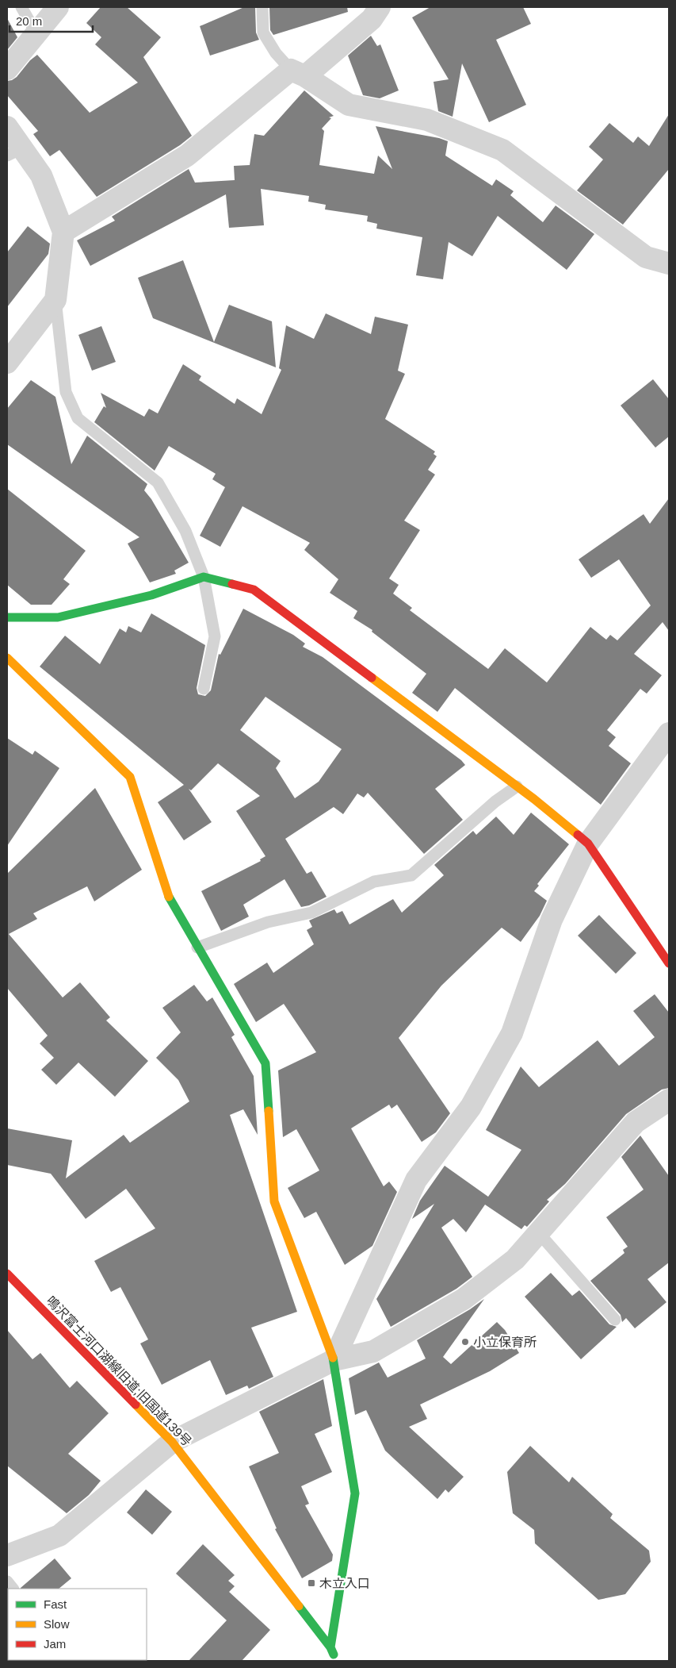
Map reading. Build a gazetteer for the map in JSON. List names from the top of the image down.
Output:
{
  "streets": {
    "street": ["鳴沢富士河口湖線旧道;旧国道139号"]
  },
  "places": {
    "other": ["小立保育所"],
    "transit": ["木立入口"]
  },
  "legend": ["Fast", "Slow", "Jam"],
  "scale_bar": "20 m"
}
